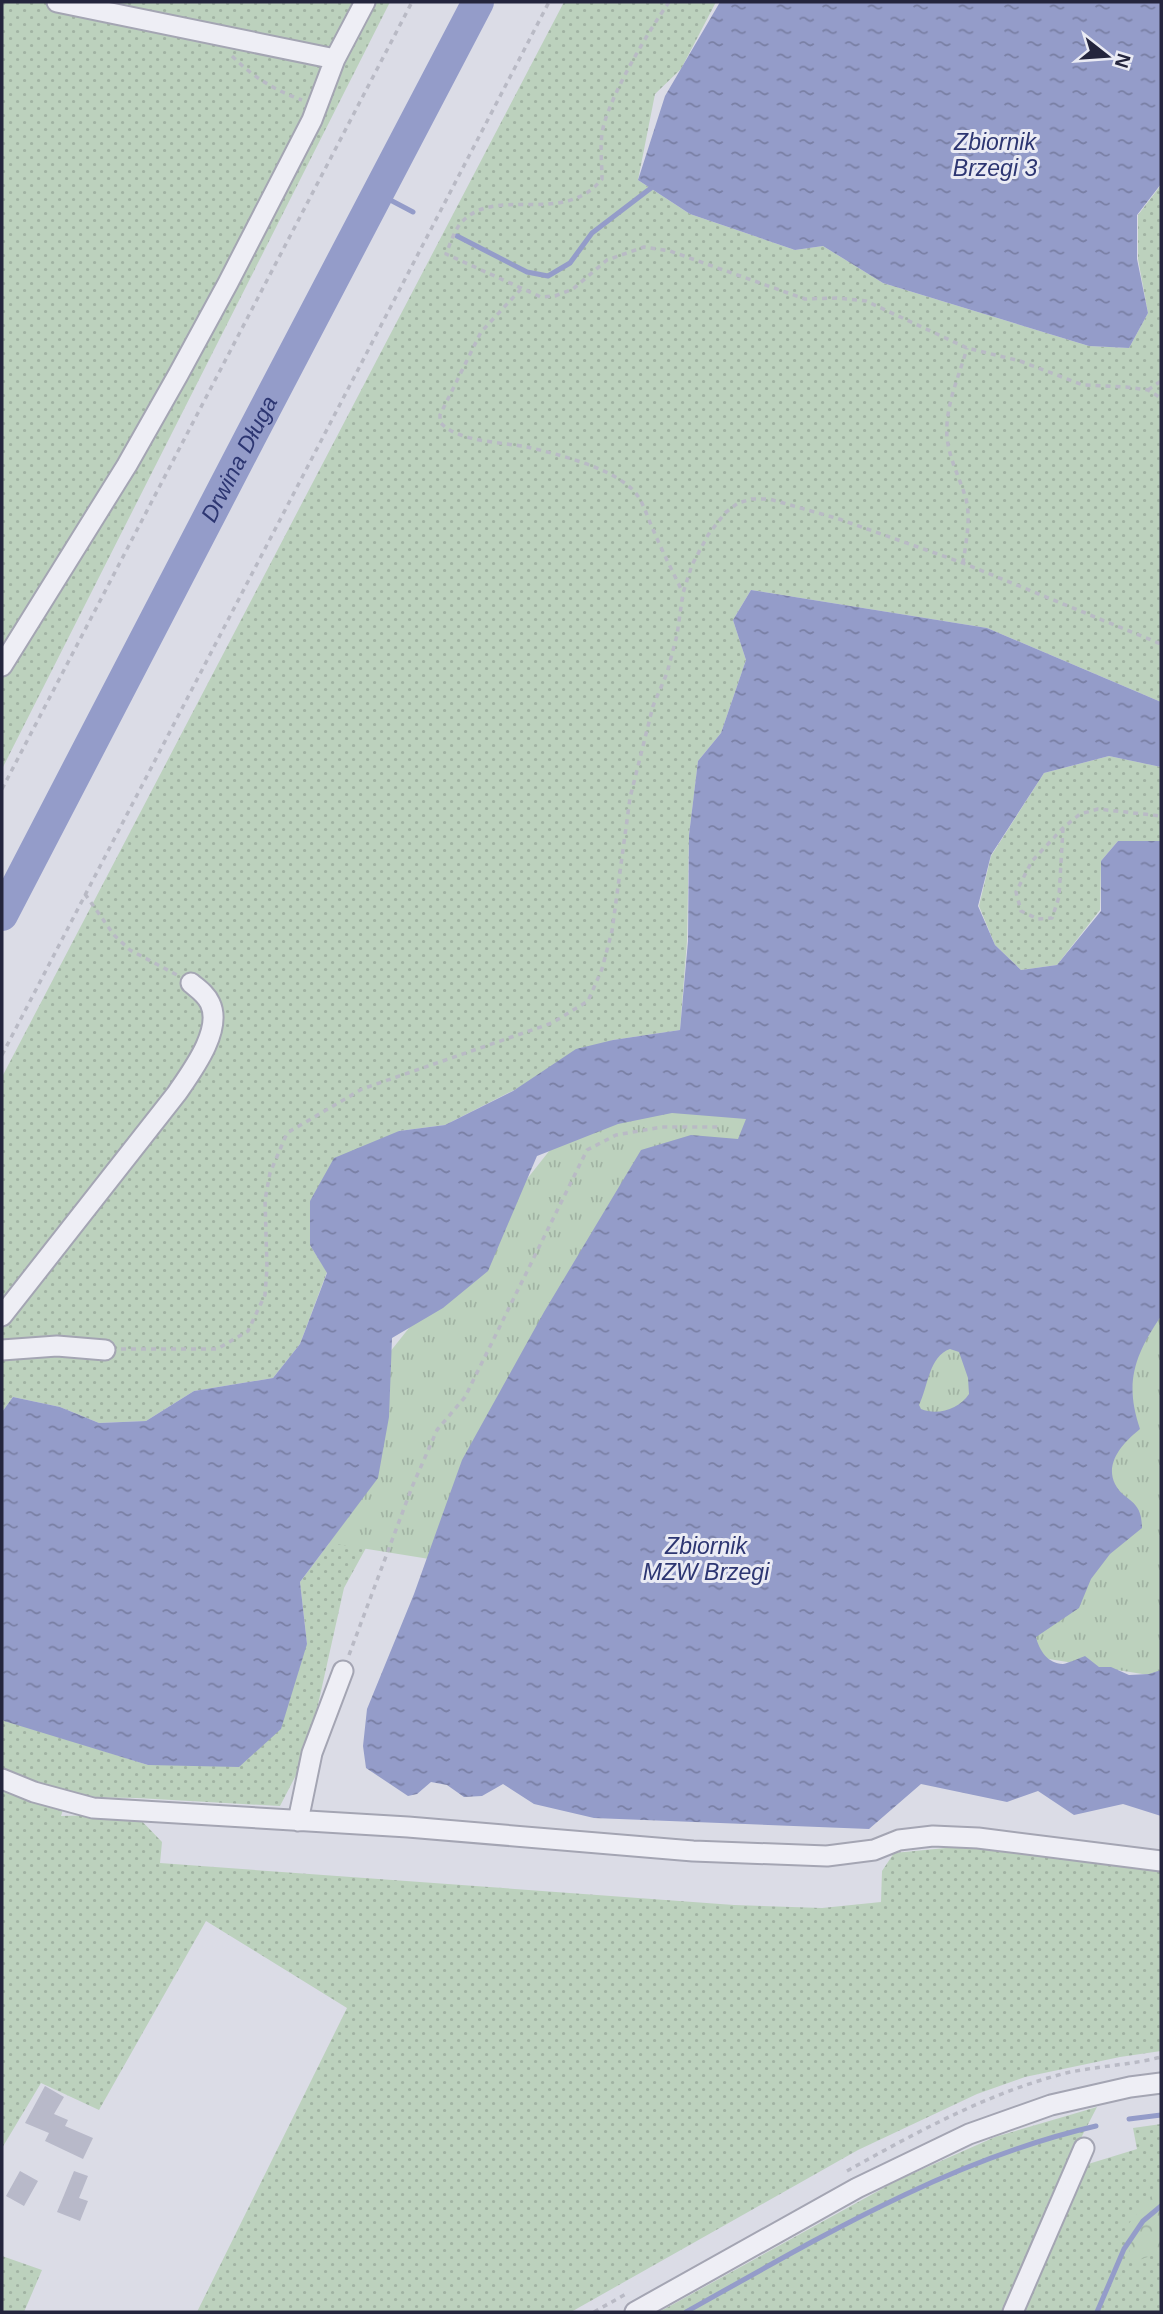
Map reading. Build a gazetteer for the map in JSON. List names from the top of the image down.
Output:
{
  "water": ["Zbiornik Brzegi 3", "Drwina Długa", "Zbiornik MZW Brzegi"],
  "north": "right"
}
